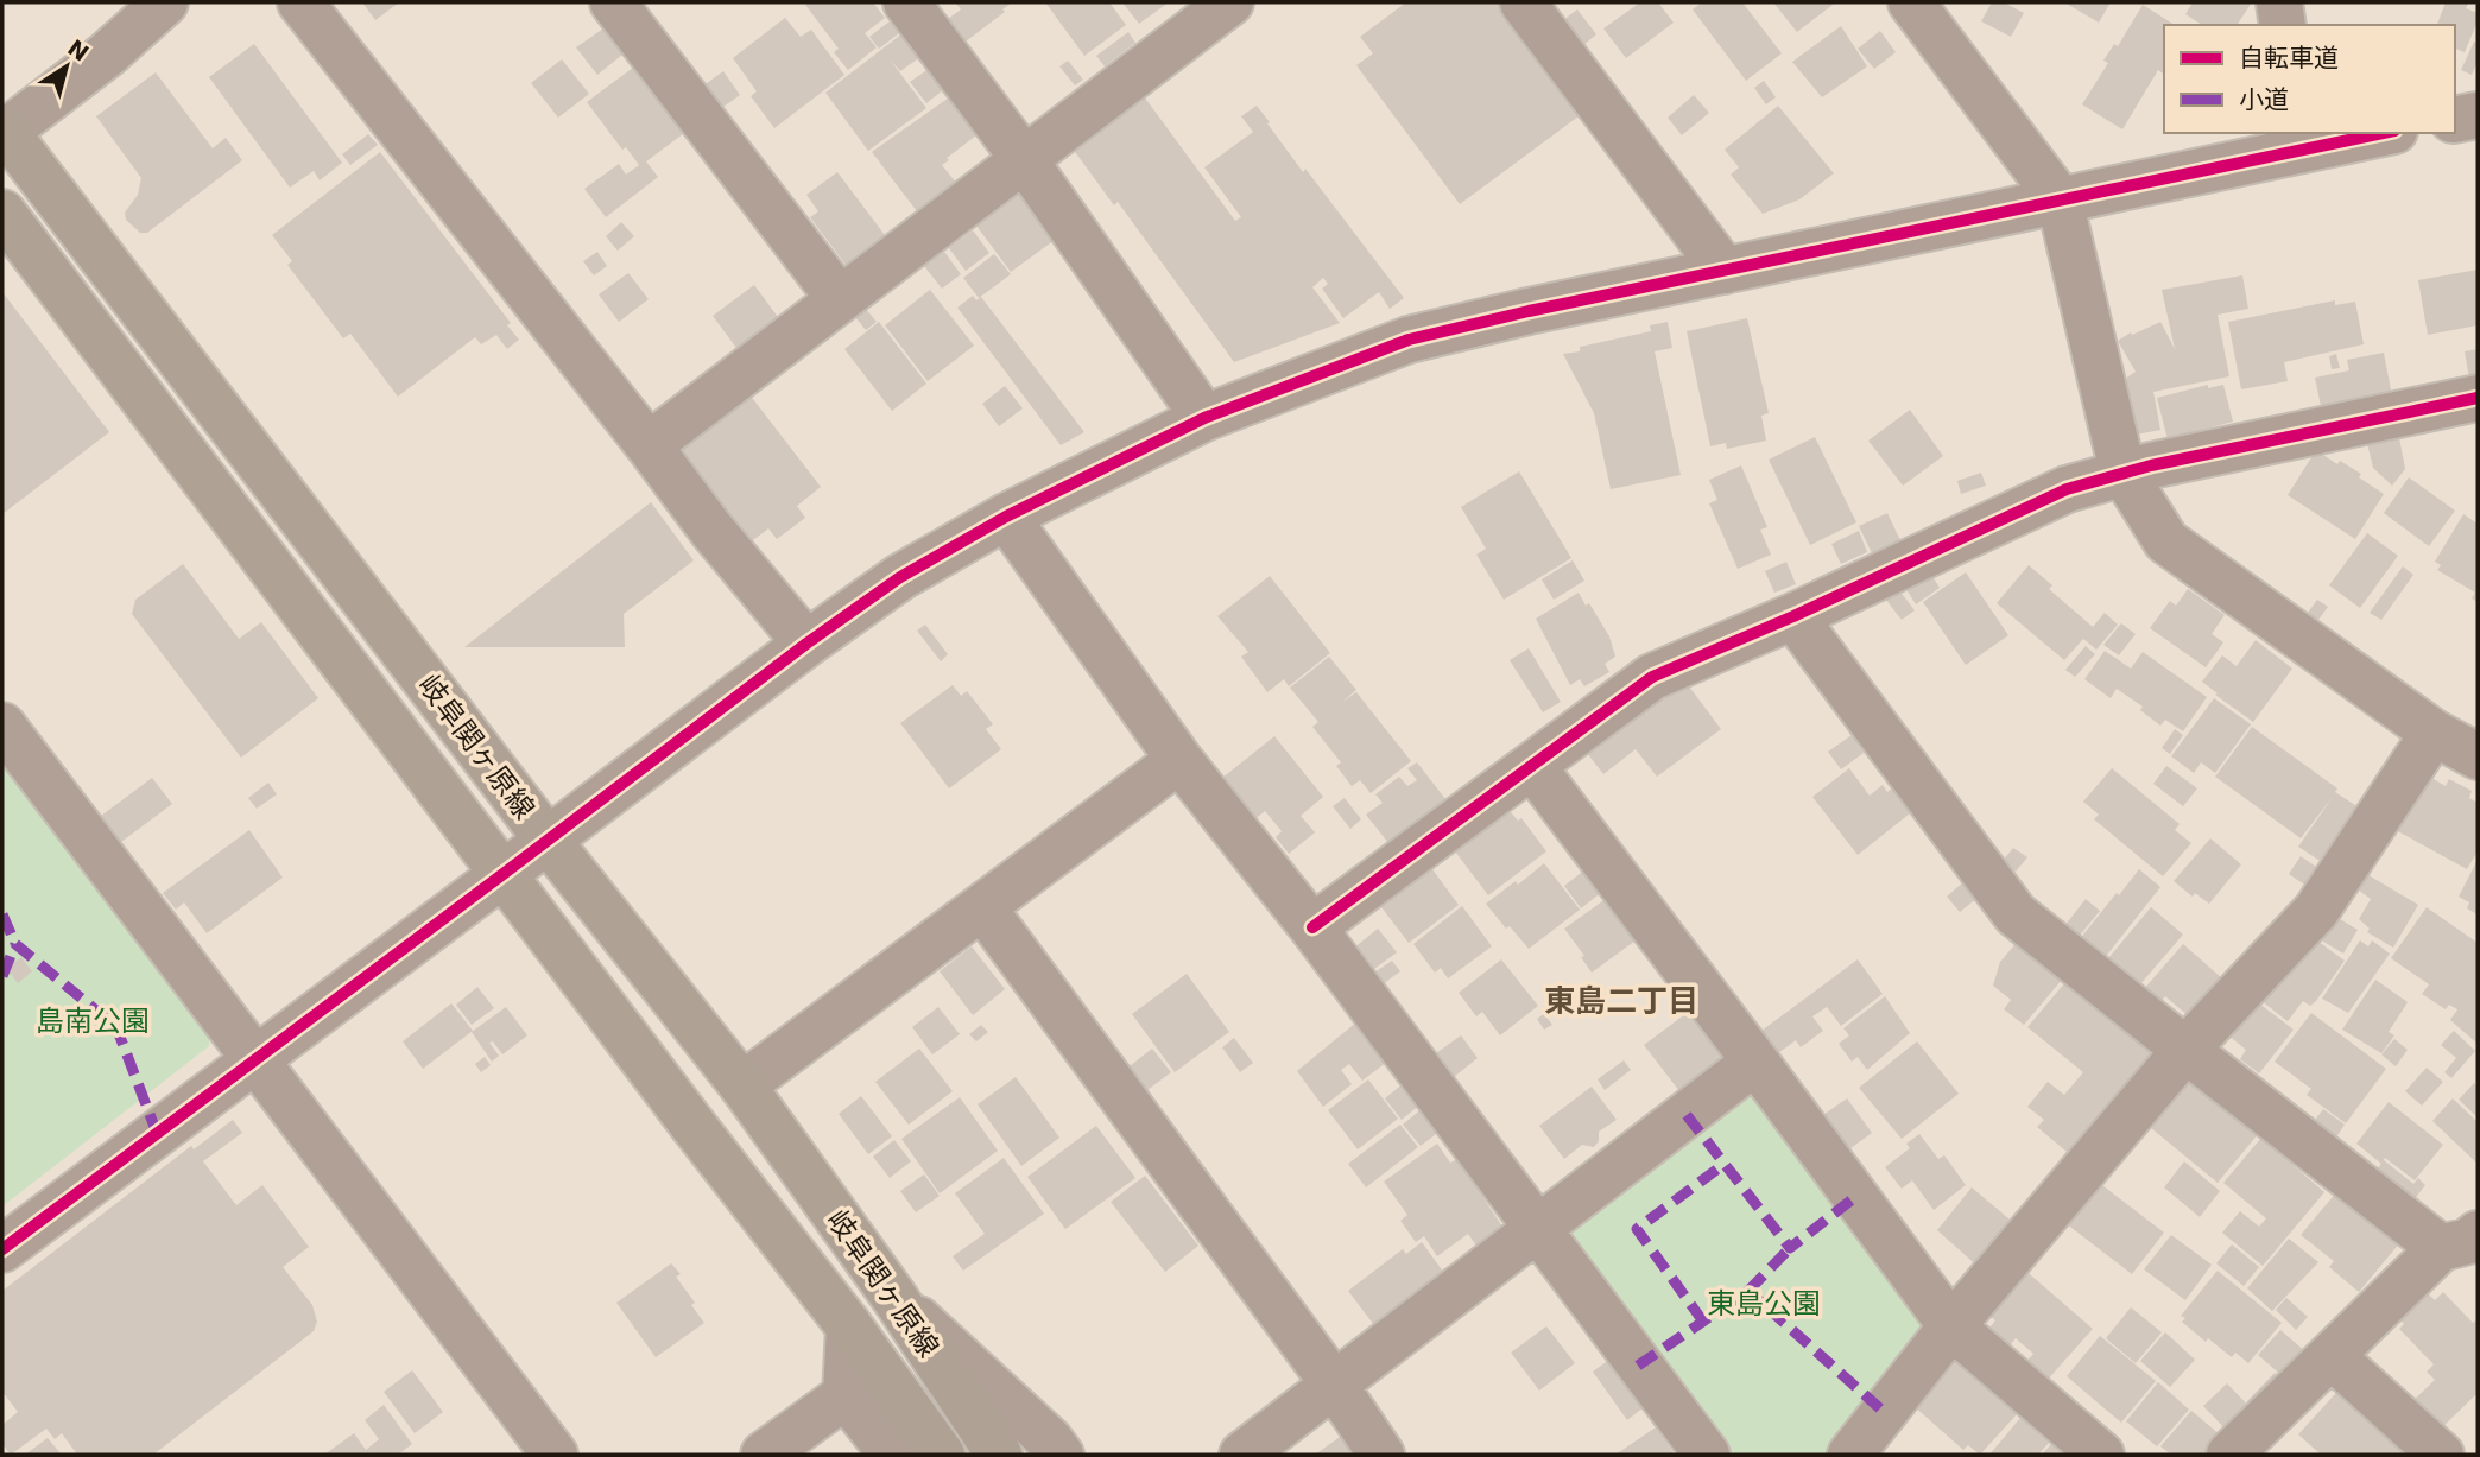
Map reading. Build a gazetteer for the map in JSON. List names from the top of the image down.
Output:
{
  "streets": {
    "main road": ["岐阜関ヶ原線"]
  },
  "districts": ["東島二丁目"],
  "parks": ["島南公園", "東島公園"],
  "legend": ["自転車道", "小道"],
  "north": "top right"
}
